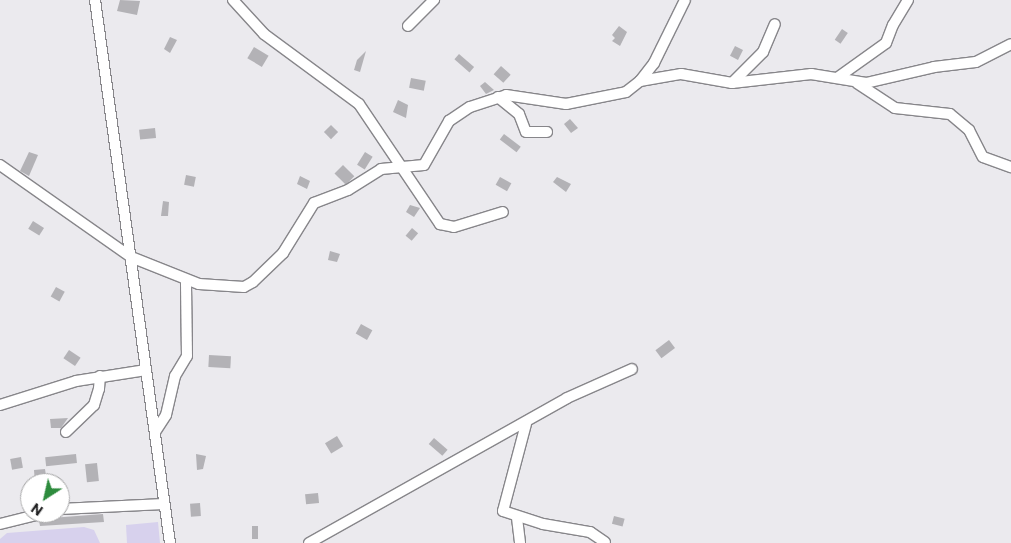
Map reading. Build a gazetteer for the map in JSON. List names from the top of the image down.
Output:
{
  "north": "bottom left"
}
